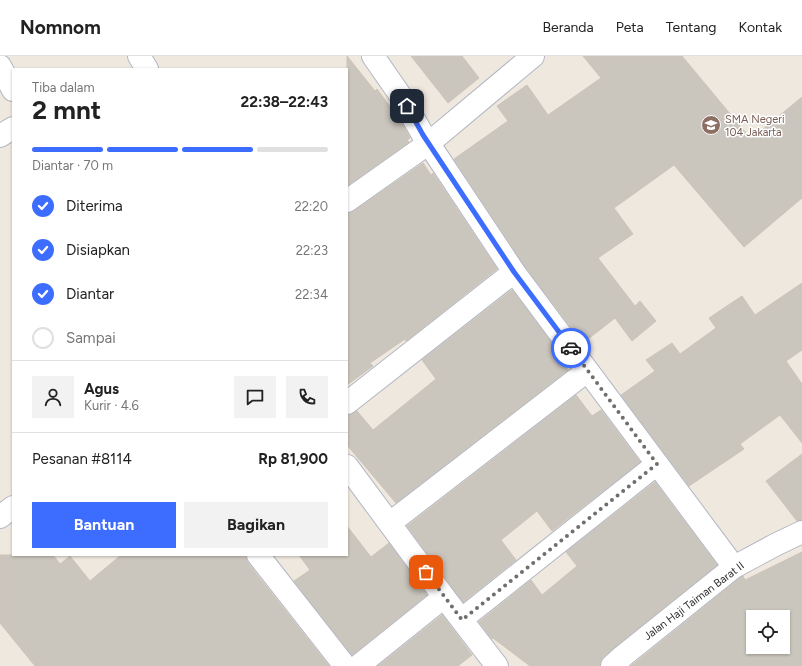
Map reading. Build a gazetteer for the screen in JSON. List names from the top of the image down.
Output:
{
  "streets": {
    "street": ["Jalan Haji Taiman Barat II"]
  },
  "places": {
    "school or university": ["SMA Negeri 104 Jakarta"]
  },
  "page": {
    "header": "Nomnom",
    "nav": [
      "Beranda",
      "Peta",
      "Tentang",
      "Kontak"
    ],
    "heading": ["2 mnt", "Tiba dalam", "22:38–22:43"],
    "panel": [
      "Agus",
      "Kurir · 4.6",
      "Pesanan #8114",
      "Rp 81,900"
    ],
    "bar": "Diantar · 70 m",
    "list": [
      ["Diterima", "22:20"],
      ["Disiapkan", "22:23"],
      ["Diantar", "22:34"],
      "Sampai"
    ],
    "buttons": ["Bantuan", "Bagikan"]
  }
}
